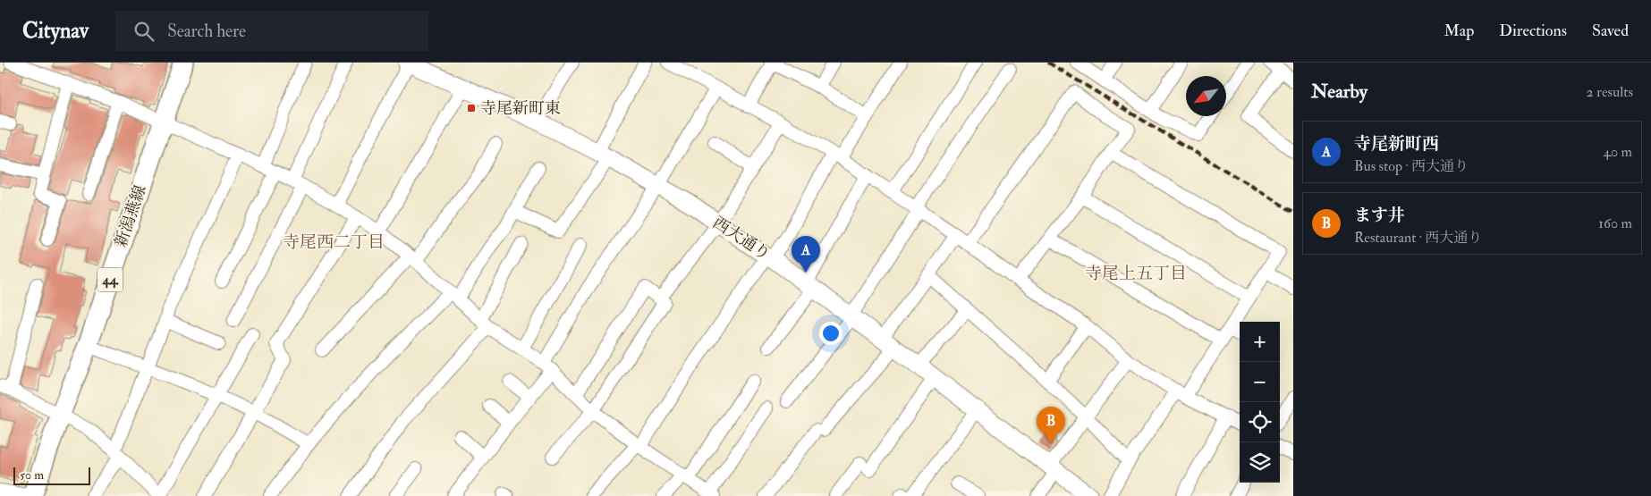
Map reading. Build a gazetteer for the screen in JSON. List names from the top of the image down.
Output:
{
  "streets": {
    "main road": ["新潟燕線", "44"],
    "street": ["西大通り"]
  },
  "districts": ["寺尾西二丁目", "寺尾上五丁目"],
  "places": {
    "transit": ["寺尾新町東"]
  },
  "scale_bar": "50 m",
  "north": "bottom left",
  "page": {
    "header": "Citynav",
    "search": "Search here",
    "nav": ["Map", "Directions", "Saved"],
    "heading": ["Nearby", "2 results"],
    "list": [
      {
        "mark": "A",
        "name": "寺尾新町西",
        "note": "Bus stop · 西大通り",
        "value": "40 m"
      },
      {
        "mark": "B",
        "name": "ます井",
        "note": "Restaurant · 西大通り",
        "value": "160 m"
      }
    ],
    "pins": ["A", "B"],
    "map_buttons": ["+", "−"],
    "scale": "50 m"
  }
}
